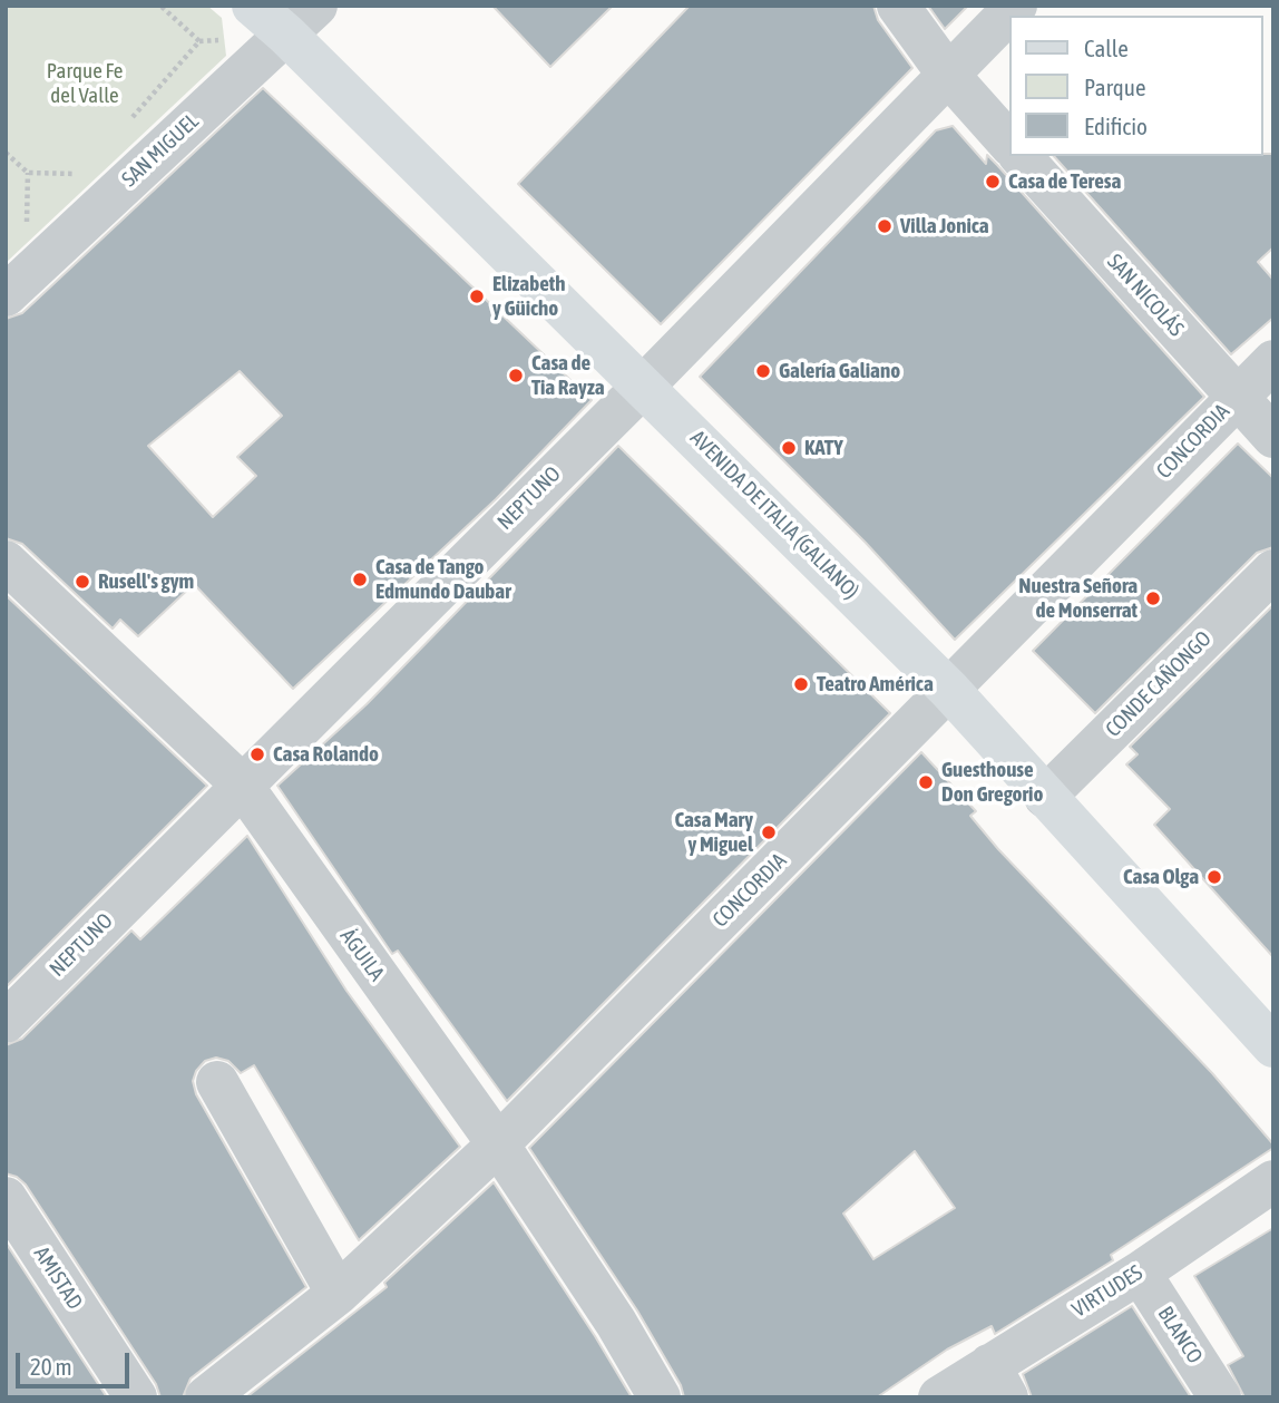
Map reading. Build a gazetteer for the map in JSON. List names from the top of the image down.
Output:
{
  "streets": {
    "main road": ["AVENIDA DE ITALIA (GALIANO)"],
    "street": [
      "SAN MIGUEL",
      "SAN NICOLÁS",
      "CONCORDIA",
      "NEPTUNO",
      "CONDE CAÑONGO",
      "ÁGUILA",
      "AMISTAD",
      "VIRTUDES",
      "BLANCO"
    ]
  },
  "crossings": [
    ["SAN MIGUEL", "AVENIDA DE ITALIA (GALIANO)"],
    ["SAN NICOLÁS", "CONCORDIA"],
    ["CONCORDIA", "AVENIDA DE ITALIA (GALIANO)"],
    ["CONCORDIA", "ÁGUILA"],
    ["NEPTUNO", "AVENIDA DE ITALIA (GALIANO)"],
    ["NEPTUNO", "ÁGUILA"],
    ["AVENIDA DE ITALIA (GALIANO)", "CONDE CAÑONGO"],
    ["VIRTUDES", "BLANCO"]
  ],
  "parks": ["Parque Fe del Valle"],
  "places": [
    "Casa de Teresa",
    "Villa Jonica",
    "Elizabeth y Güicho",
    "Galería Galiano",
    "Casa de Tia Rayza",
    "KATY",
    "Casa de Tango Edmundo Daubar",
    "Rusell's gym",
    "Nuestra Señora de Monserrat",
    "Teatro América",
    "Casa Rolando",
    "Guesthouse Don Gregorio",
    "Casa Mary y Miguel",
    "Casa Olga"
  ],
  "legend": ["Calle", "Parque", "Edificio"],
  "scale_bar": "20 m"
}
